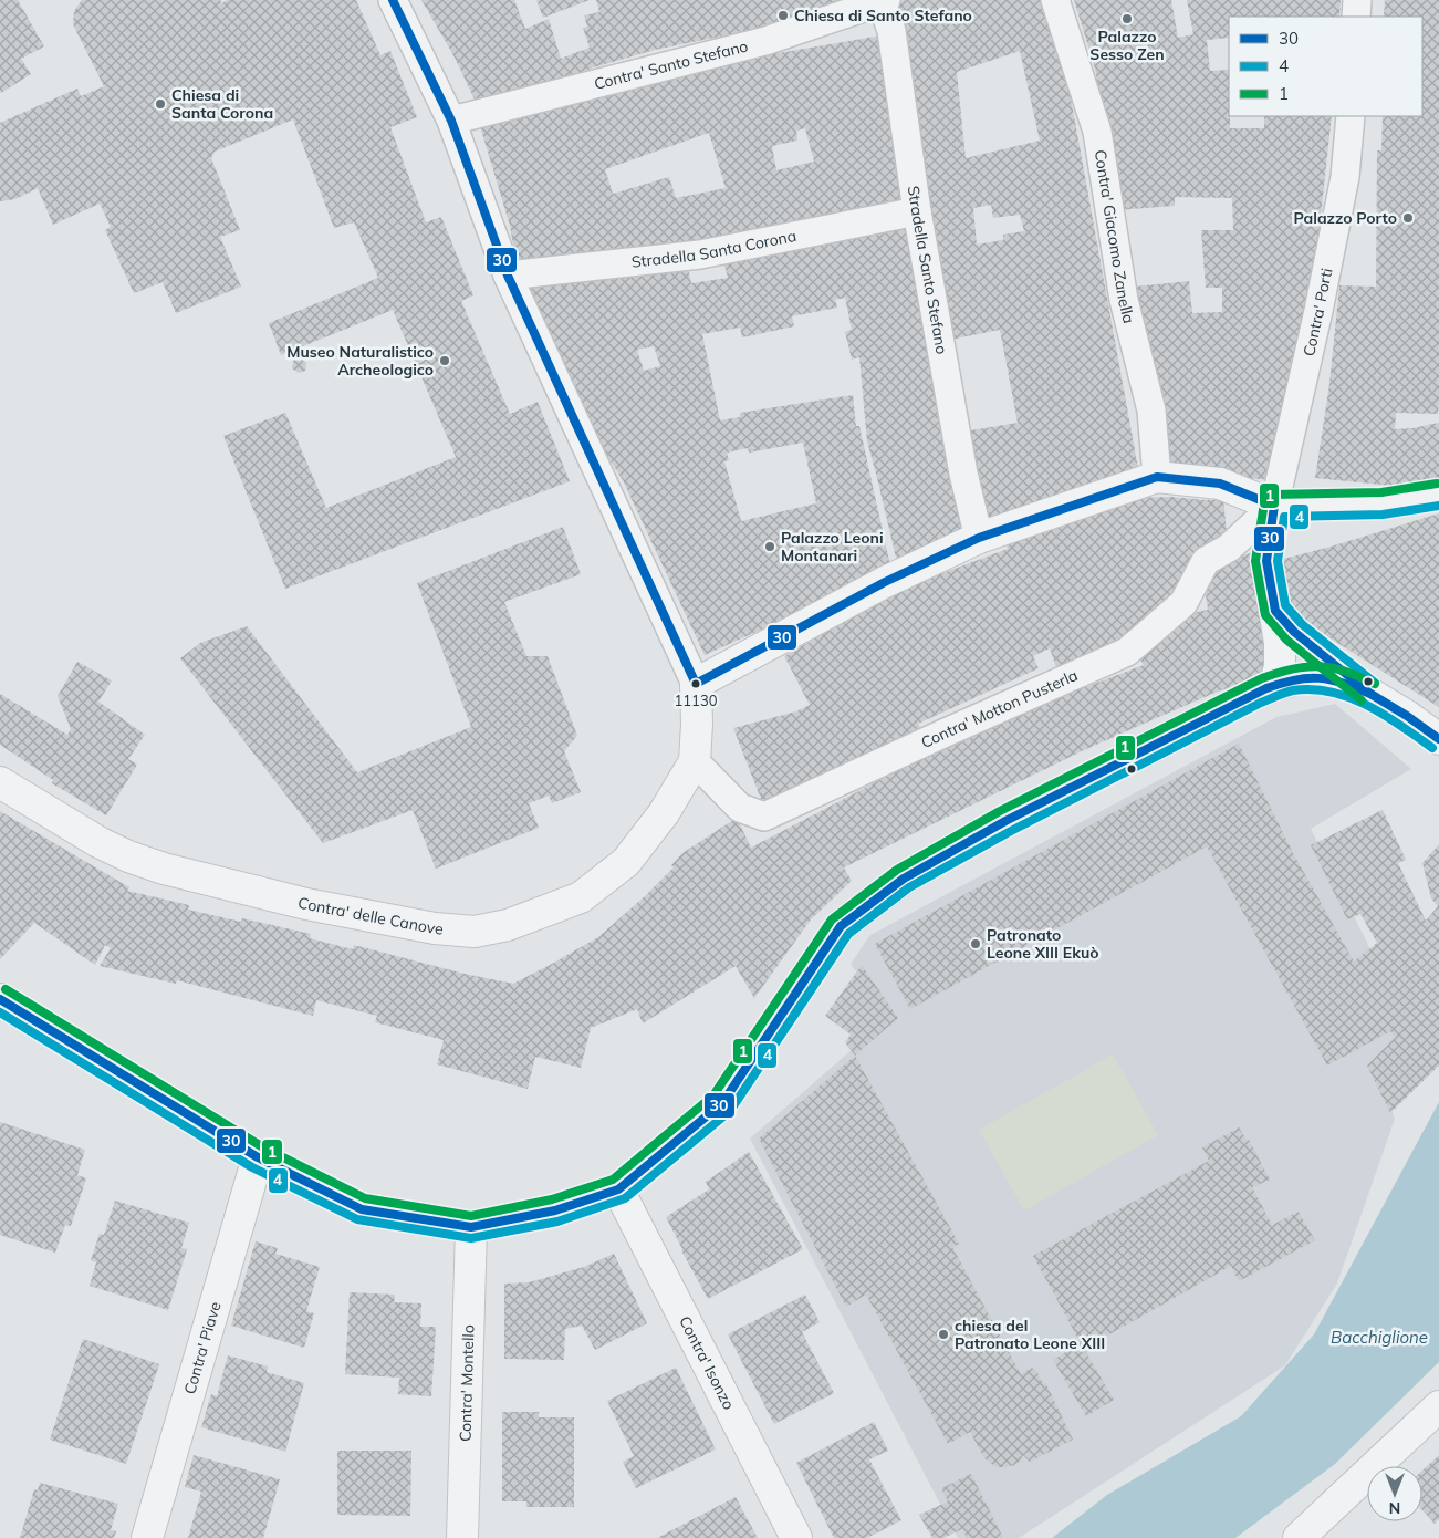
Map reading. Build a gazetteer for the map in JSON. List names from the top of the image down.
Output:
{
  "streets": {
    "street": [
      "Contra' Santo Stefano",
      "Contra' Giacomo Zanella",
      "Stradella Santa Corona",
      "Stradella Santo Stefano",
      "Contra' Porti",
      "Contra' Motton Pusterla",
      "Contra' delle Canove",
      "Contra' Piave",
      "Contra' Isonzo",
      "Contra' Montello"
    ]
  },
  "crossings": [
    ["Contra' Santo Stefano", "Stradella Santo Stefano"],
    ["Stradella Santa Corona", "Stradella Santo Stefano"],
    ["Contra' Porti", "Contra' Motton Pusterla"],
    ["Contra' Motton Pusterla", "Contra' delle Canove"]
  ],
  "water": ["Bacchiglione"],
  "places": [
    "Chiesa di Santo Stefano",
    "Palazzo Sesso Zen",
    "Chiesa di Santa Corona",
    "Palazzo Porto",
    "Museo Naturalistico Archeologico",
    "Palazzo Leoni Montanari",
    "11130",
    "Patronato Leone XIII Ekuò",
    "chiesa del Patronato Leone XIII"
  ],
  "lines": ["transit line 30", "transit line 1", "transit line 4"],
  "legend": ["30", "4", "1"],
  "north": "bottom"
}
